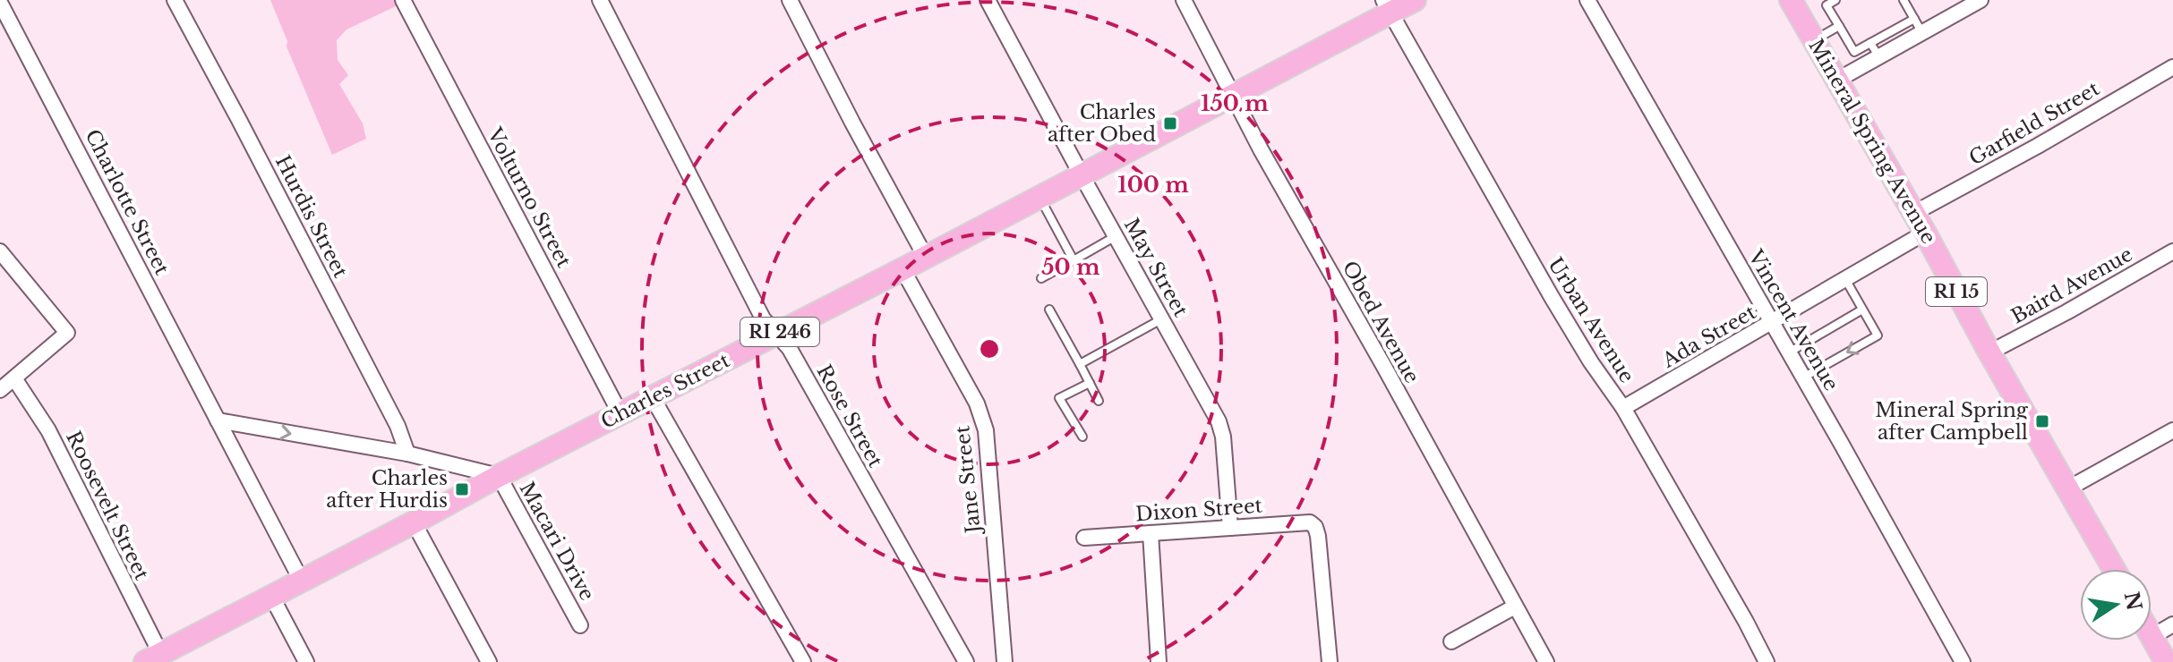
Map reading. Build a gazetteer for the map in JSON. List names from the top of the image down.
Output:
{
  "streets": {
    "main road": [
      "Mineral Spring Avenue",
      "RI 15",
      "RI 246",
      "Charles Street"
    ],
    "street": [
      "Garfield Street",
      "Volturno Street",
      "Charlotte Street",
      "Hurdis Street",
      "May Street",
      "Baird Avenue",
      "Urban Avenue",
      "Vincent Avenue",
      "Obed Avenue",
      "Ada Street",
      "Rose Street",
      "Jane Street",
      "Roosevelt Street",
      "Dixon Street",
      "Macari Drive"
    ]
  },
  "crossings": [
    ["Garfield Street", "Mineral Spring Avenue"],
    ["Mineral Spring Avenue", "Baird Avenue"],
    ["Mineral Spring Avenue", "Ada Street"],
    ["Volturno Street", "Charles Street"],
    ["Charlotte Street", "Charles Street"],
    ["May Street", "Charles Street"],
    ["May Street", "Dixon Street"],
    ["Urban Avenue", "Ada Street"],
    ["Urban Avenue", "Charles Street"],
    ["Vincent Avenue", "Ada Street"],
    ["Obed Avenue", "Charles Street"],
    ["Charles Street", "Rose Street"],
    ["Charles Street", "Jane Street"],
    ["Charles Street", "Roosevelt Street"],
    ["Charles Street", "Macari Drive"]
  ],
  "places": {
    "transit": ["Charles after Obed", "Mineral Spring after Campbell", "Charles after Hurdis"]
  },
  "north": "right",
  "rings": ["150 m", "100 m", "50 m"]
}
